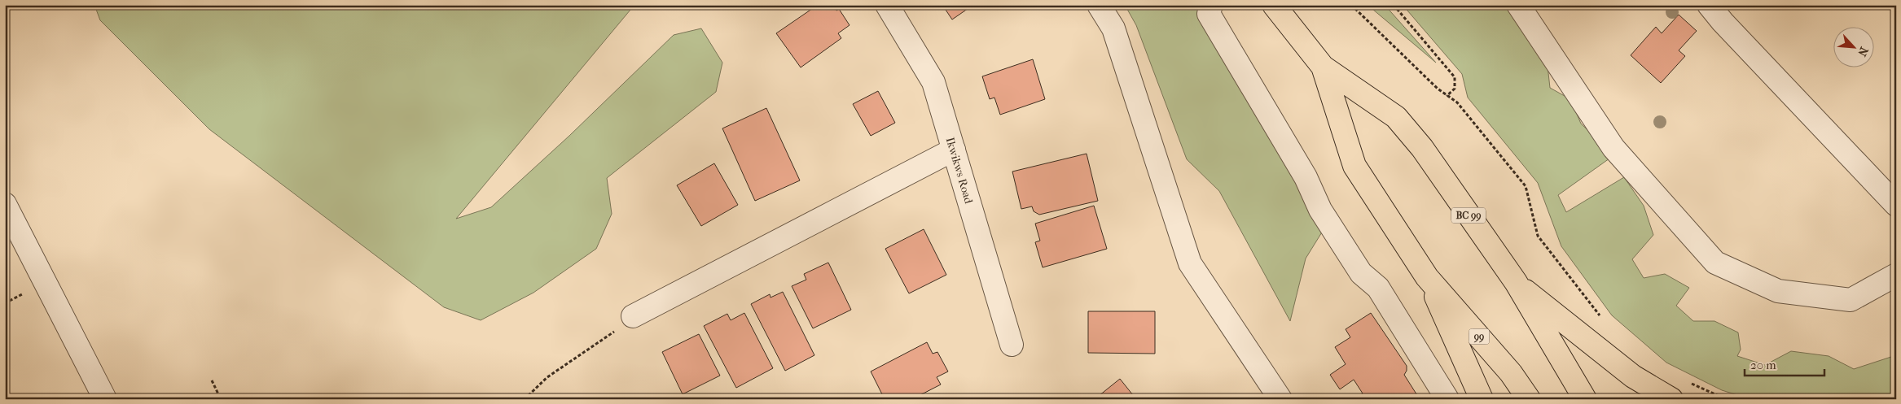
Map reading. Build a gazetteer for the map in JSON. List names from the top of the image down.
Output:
{
  "streets": {
    "highway": ["BC 99", "99"],
    "street": ["Ikwikws Road"]
  },
  "crossings": [
    ["BC 99", "99"]
  ],
  "scale_bar": "20 m",
  "north": "bottom right"
}
